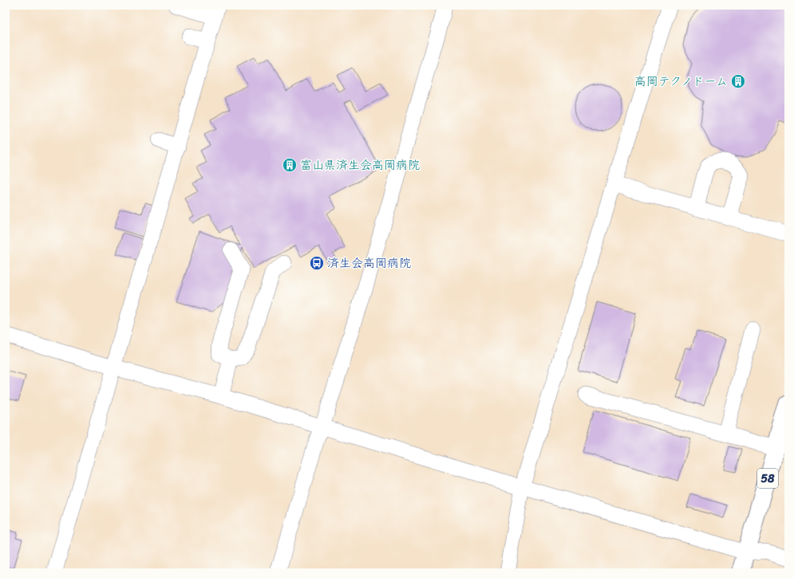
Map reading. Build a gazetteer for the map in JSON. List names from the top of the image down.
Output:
{
  "streets": {
    "main road": ["58"]
  },
  "places": {
    "building": ["高岡テクノドーム", "富山県済生会高岡病院"],
    "bus stop": ["済生会高岡病院"]
  }
}
